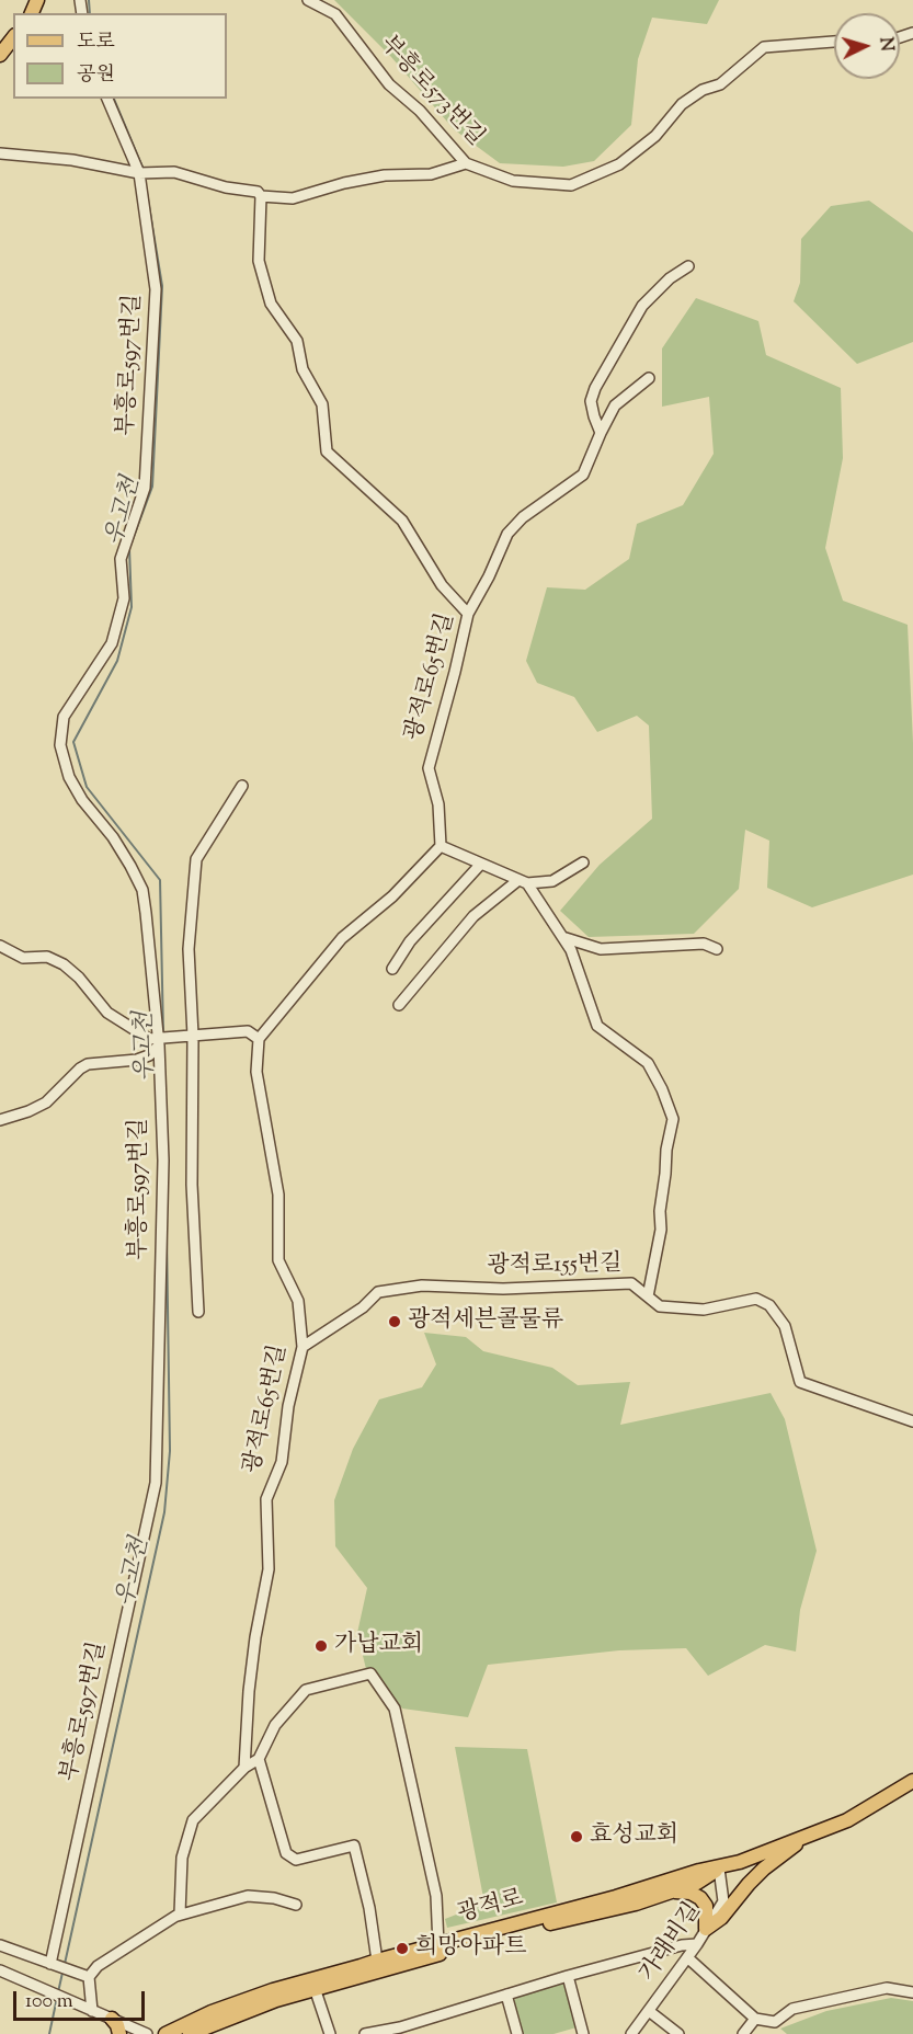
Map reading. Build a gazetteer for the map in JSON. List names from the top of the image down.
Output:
{
  "streets": {
    "main road": ["광적로"],
    "street": [
      "부흥로573번길",
      "부흥로597번길",
      "광적로65번길",
      "광적로155번길",
      "가래비길"
    ]
  },
  "crossings": [
    ["광적로65번길", "광적로155번길"],
    ["광적로", "가래비길"]
  ],
  "water": ["우고천"],
  "places": [
    "광적세븐콜물류",
    "가납교회",
    "효성교회",
    "희망아파트"
  ],
  "legend": ["도로", "공원"],
  "scale_bar": "100 m",
  "north": "right"
}
